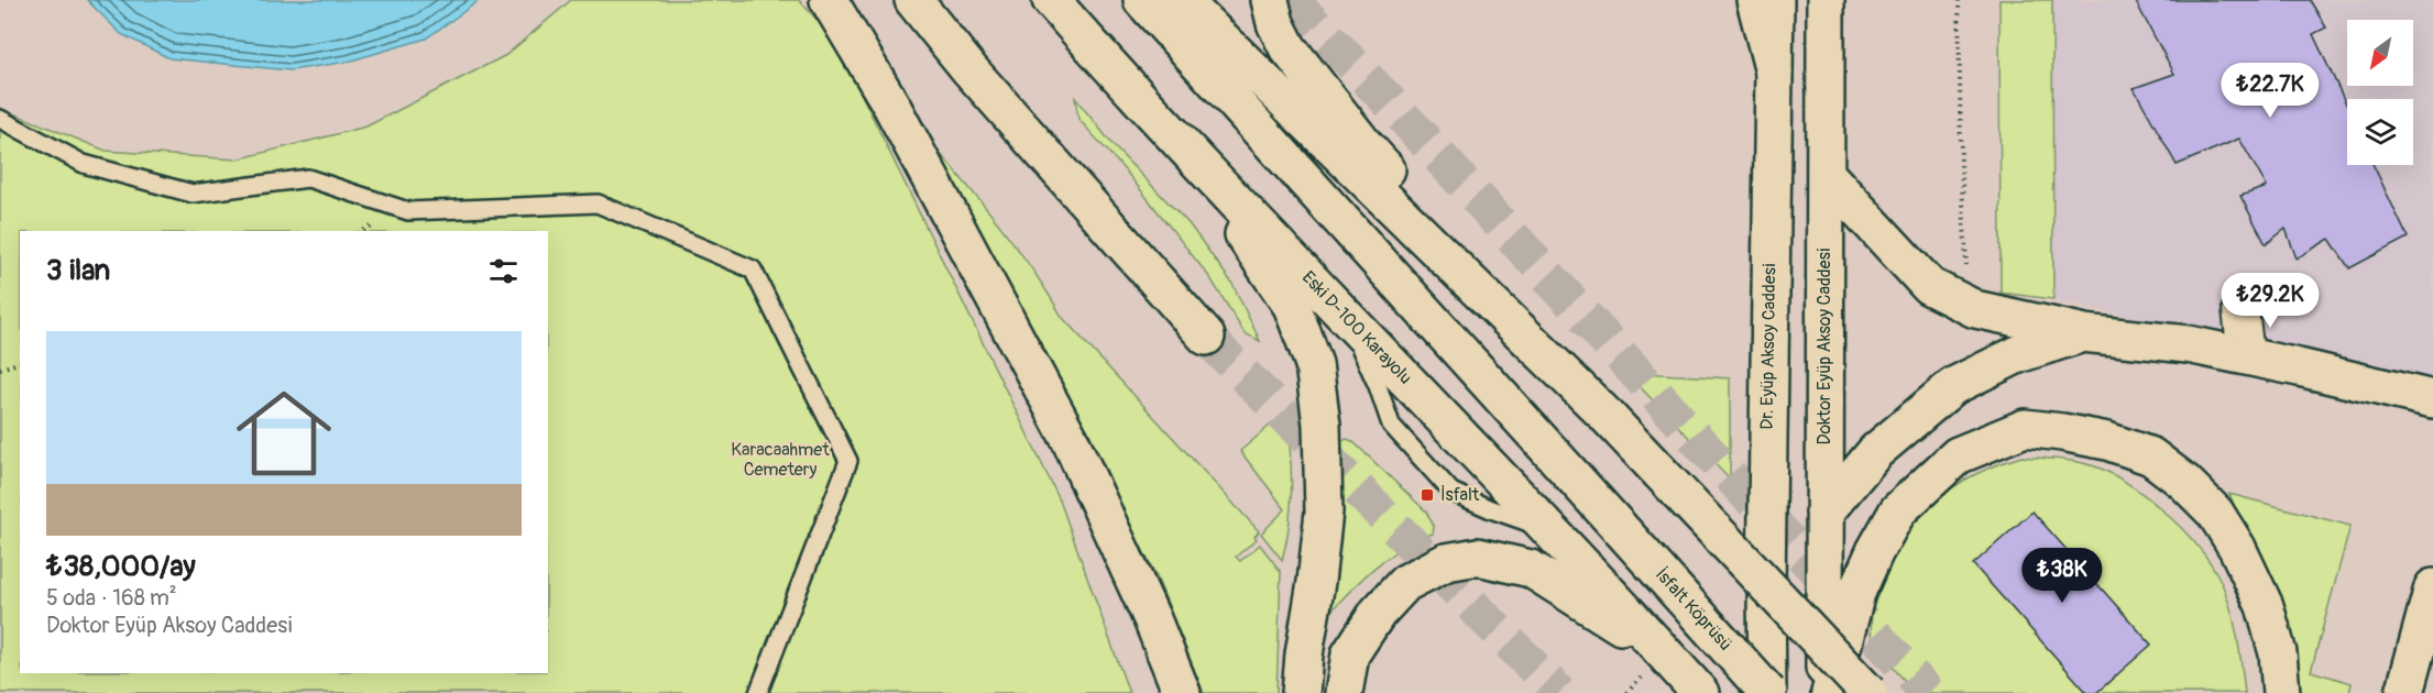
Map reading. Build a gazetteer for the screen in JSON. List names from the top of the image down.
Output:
{
  "streets": {
    "main road": [
      "Eski D-100 Karayolu",
      "Dr. Eyüp Aksoy Caddesi",
      "Doktor Eyüp Aksoy Caddesi",
      "İsfalt Köprüsü"
    ]
  },
  "crossings": [
    ["Dr. Eyüp Aksoy Caddesi", "İsfalt Köprüsü"]
  ],
  "parks": ["Karacaahmet Cemetery"],
  "places": {
    "transit": ["İsfalt"]
  },
  "north": "bottom left",
  "page": {
    "price": ["₺22.7K", "₺29.2K", "₺38K"],
    "heading": "3 ilan",
    "list": [
      {
        "name": "₺38,000/ay",
        "note": "5 oda · 168 m² · Doktor Eyüp Aksoy Caddesi"
      }
    ]
  }
}
